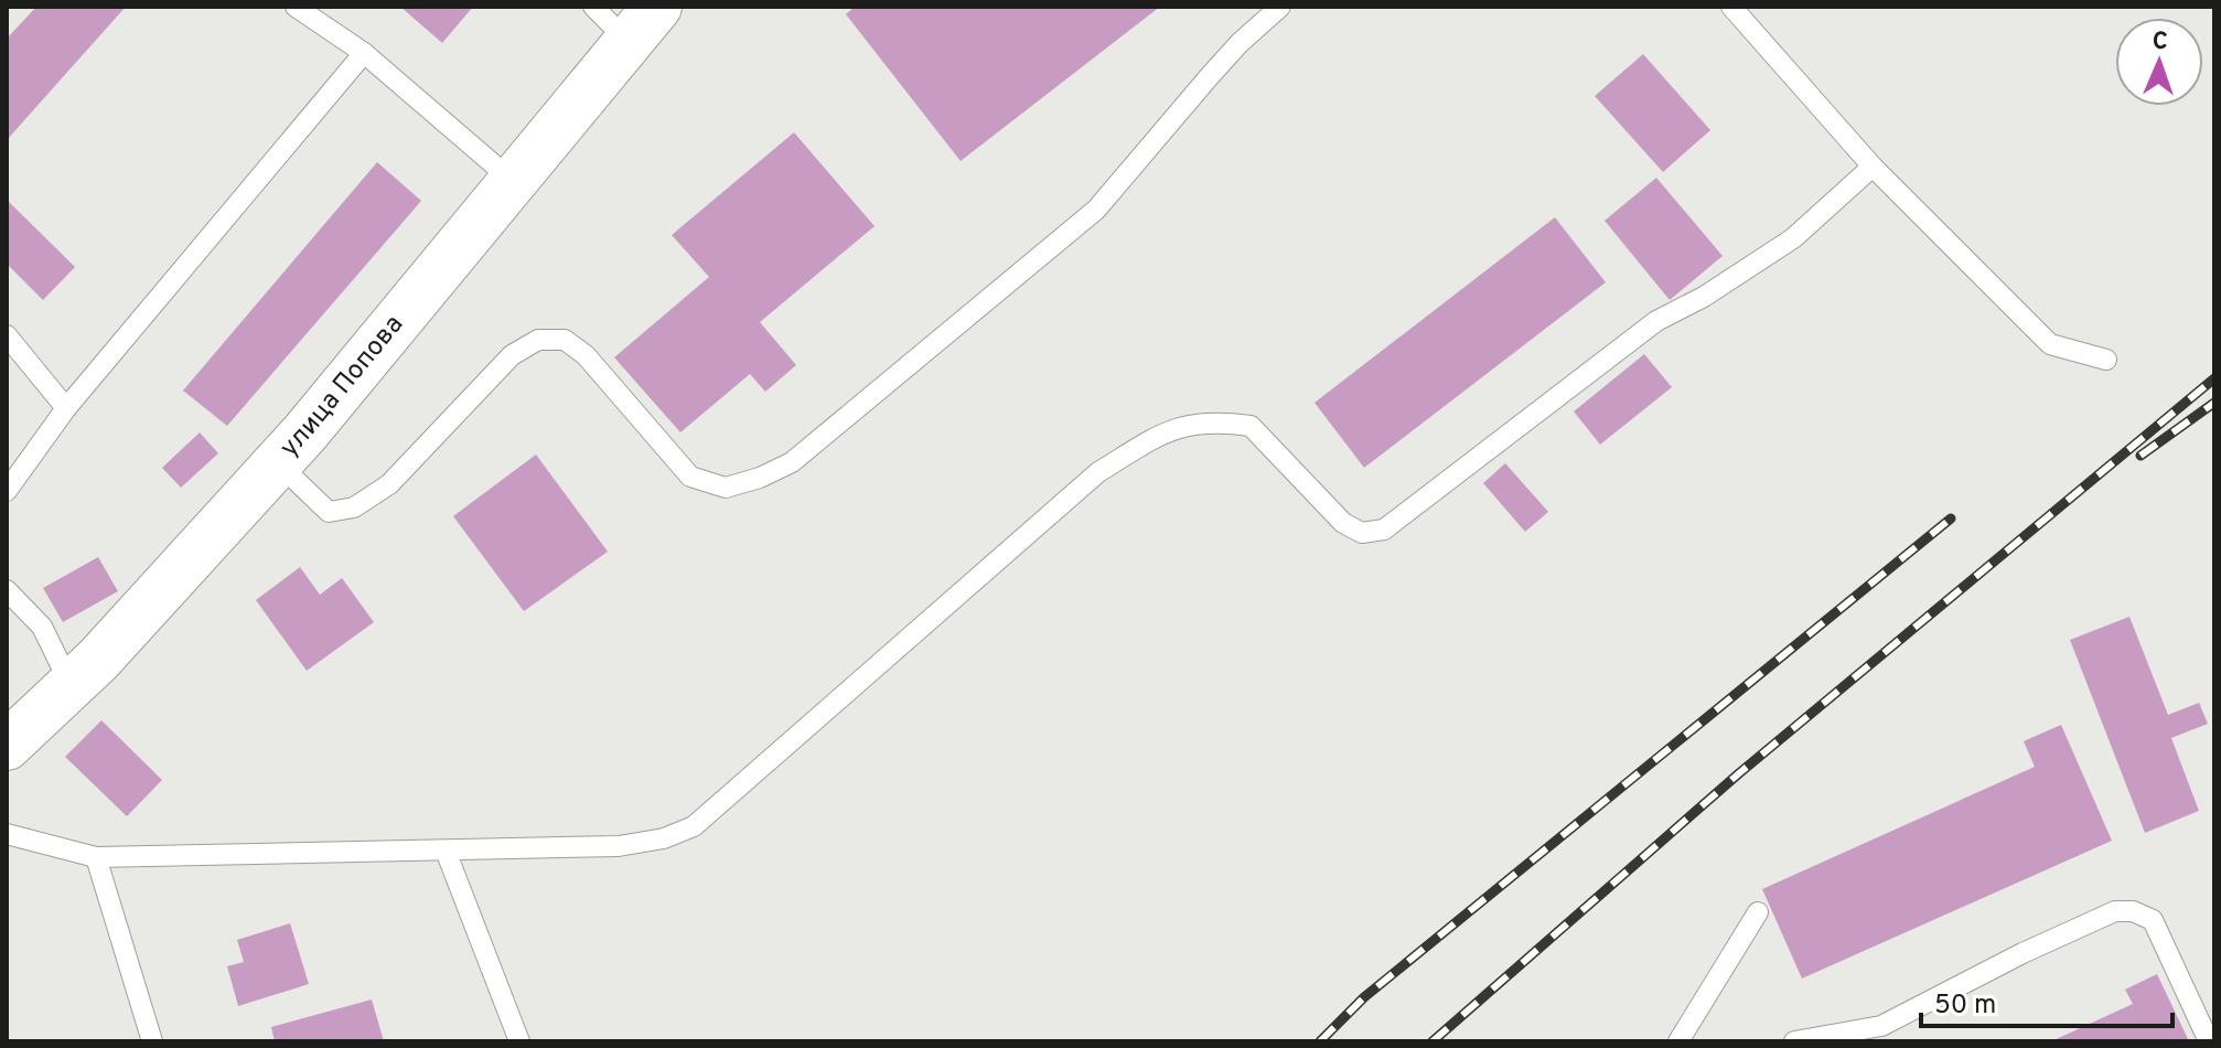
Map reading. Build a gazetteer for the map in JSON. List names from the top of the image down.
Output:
{
  "streets": {
    "street": ["улица Попова"]
  },
  "scale_bar": "50 m",
  "north": "top"
}
